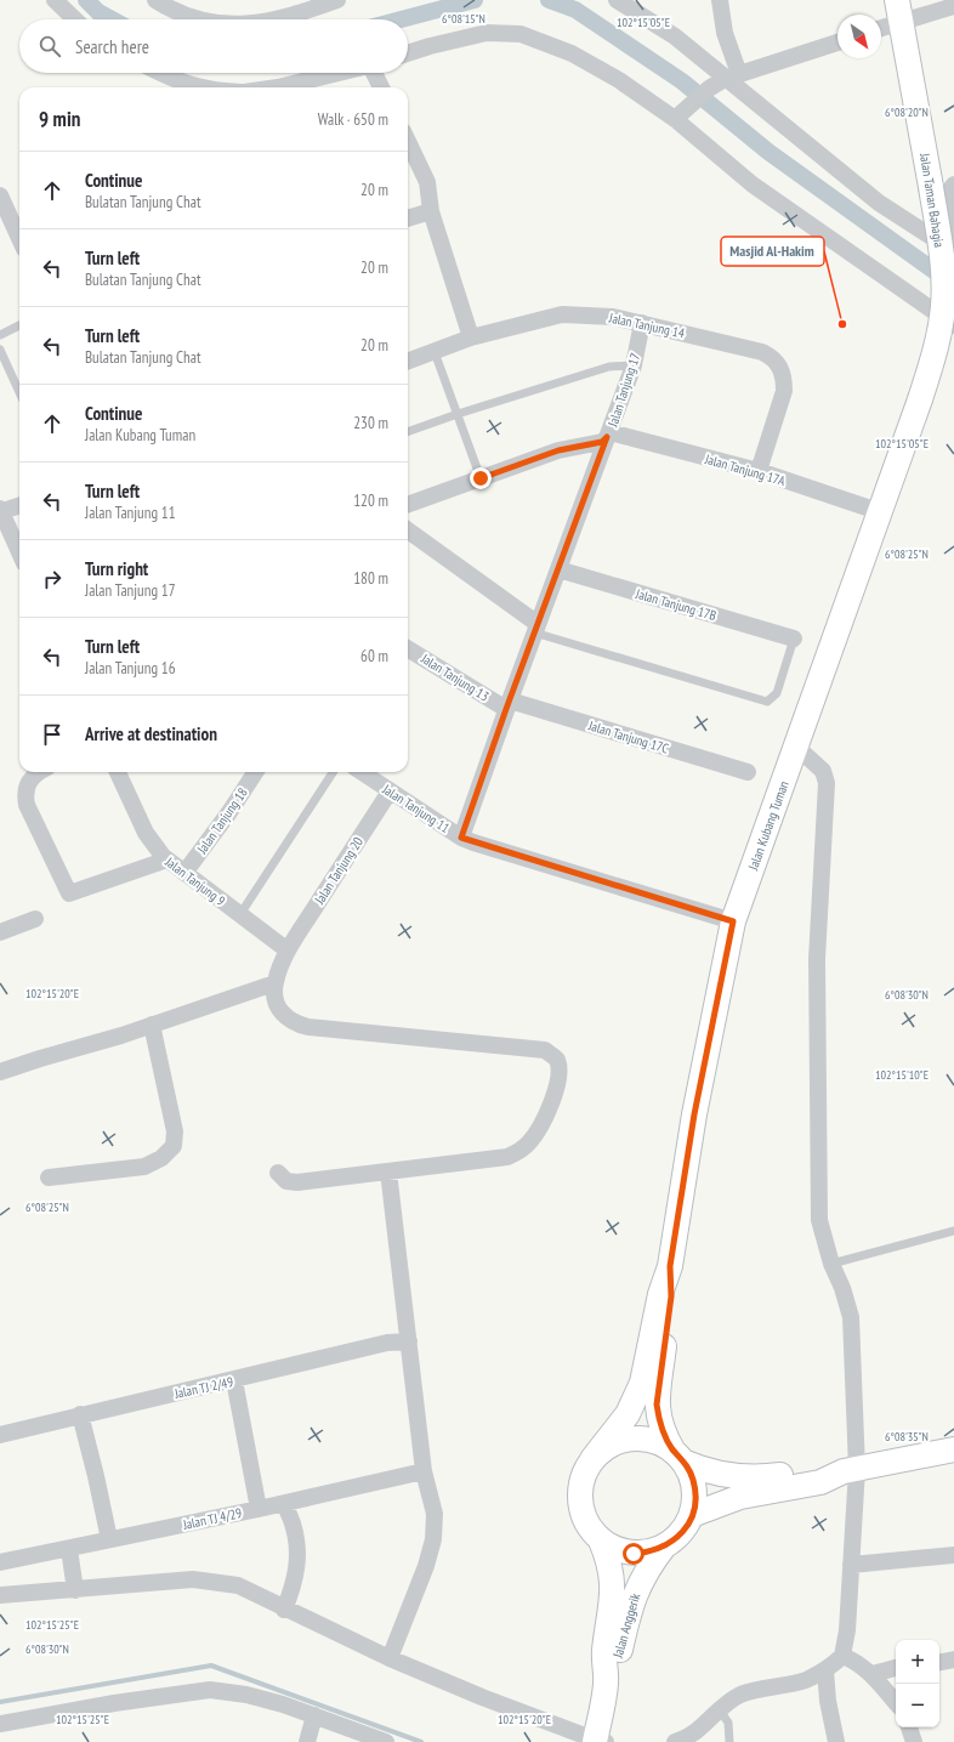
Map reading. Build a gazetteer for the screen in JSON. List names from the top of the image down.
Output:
{
  "streets": {
    "main road": ["Jalan Taman Bahagia", "Jalan Kubang Tuman", "Jalan Anggerik"],
    "street": [
      "Jalan Tanjung 14",
      "Jalan Tanjung 17",
      "Jalan Tanjung 17A",
      "Jalan Tanjung 17B",
      "Jalan Tanjung 13",
      "Jalan Tanjung 17C",
      "Jalan Tanjung 11",
      "Jalan Tanjung 18",
      "Jalan Tanjung 20",
      "Jalan Tanjung 9",
      "Jalan TJ 2/49",
      "Jalan TJ 4/29"
    ]
  },
  "crossings": [
    ["Jalan Taman Bahagia", "Jalan Kubang Tuman"],
    ["Jalan Tanjung 14", "Jalan Tanjung 17"],
    ["Jalan Tanjung 14", "Jalan Tanjung 17A"],
    ["Jalan Tanjung 17", "Jalan Tanjung 17A"],
    ["Jalan Tanjung 17", "Jalan Tanjung 17B"],
    ["Jalan Tanjung 17", "Jalan Tanjung 13"],
    ["Jalan Tanjung 17", "Jalan Tanjung 17C"],
    ["Jalan Tanjung 17", "Jalan Tanjung 11"],
    ["Jalan Tanjung 17A", "Jalan Kubang Tuman"],
    ["Jalan Tanjung 13", "Jalan Tanjung 17C"],
    ["Jalan Tanjung 11", "Jalan Kubang Tuman"],
    ["Jalan Tanjung 11", "Jalan Tanjung 20"],
    ["Jalan Tanjung 18", "Jalan Tanjung 9"],
    ["Jalan Kubang Tuman", "Jalan Anggerik"],
    ["Jalan Tanjung 20", "Jalan Tanjung 9"]
  ],
  "places": ["Masjid Al-Hakim"],
  "north": "bottom right",
  "page": {
    "search": "Search here",
    "heading": ["9 min", "Walk · 650 m"],
    "list": [
      ["Continue", "Bulatan Tanjung Chat", "20 m"],
      ["Turn left", "Bulatan Tanjung Chat", "20 m"],
      ["Turn left", "Bulatan Tanjung Chat", "20 m"],
      ["Continue", "Jalan Kubang Tuman", "230 m"],
      ["Turn left", "Jalan Tanjung 11", "120 m"],
      ["Turn right", "Jalan Tanjung 17", "180 m"],
      ["Turn left", "Jalan Tanjung 16", "60 m"],
      "Arrive at destination"
    ],
    "map_buttons": ["+", "−"]
  },
  "coordinates": [
    "6°08'15\"N",
    "102°15'05\"E",
    "6°08'20\"N",
    "6°08'25\"N",
    "102°15'20\"E",
    "6°08'30\"N",
    "102°15'10\"E",
    "6°08'35\"N",
    "102°15'25\"E"
  ]
}
